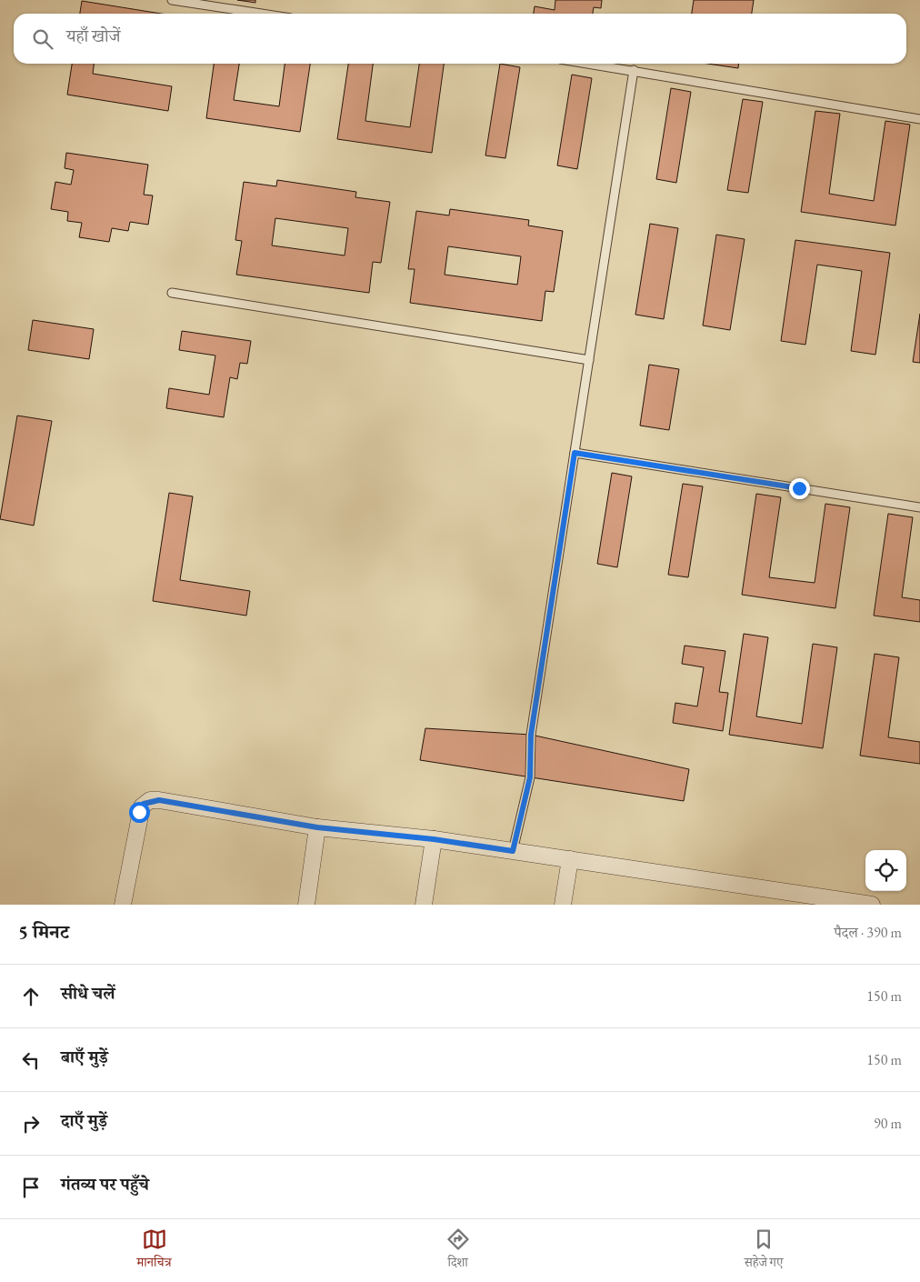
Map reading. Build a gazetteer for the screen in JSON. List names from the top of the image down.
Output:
{
  "page": {
    "search": "यहाँ खोजें",
    "heading": ["5 मिनट", "पैदल · 390 m"],
    "list": [
      ["सीधे चलें", "150 m"],
      ["बाएँ मुड़ें", "150 m"],
      ["दाएँ मुड़ें", "90 m"],
      "गंतव्य पर पहुँचे"
    ],
    "nav": ["मानचित्र", "दिशा", "सहेजे गए"]
  }
}
